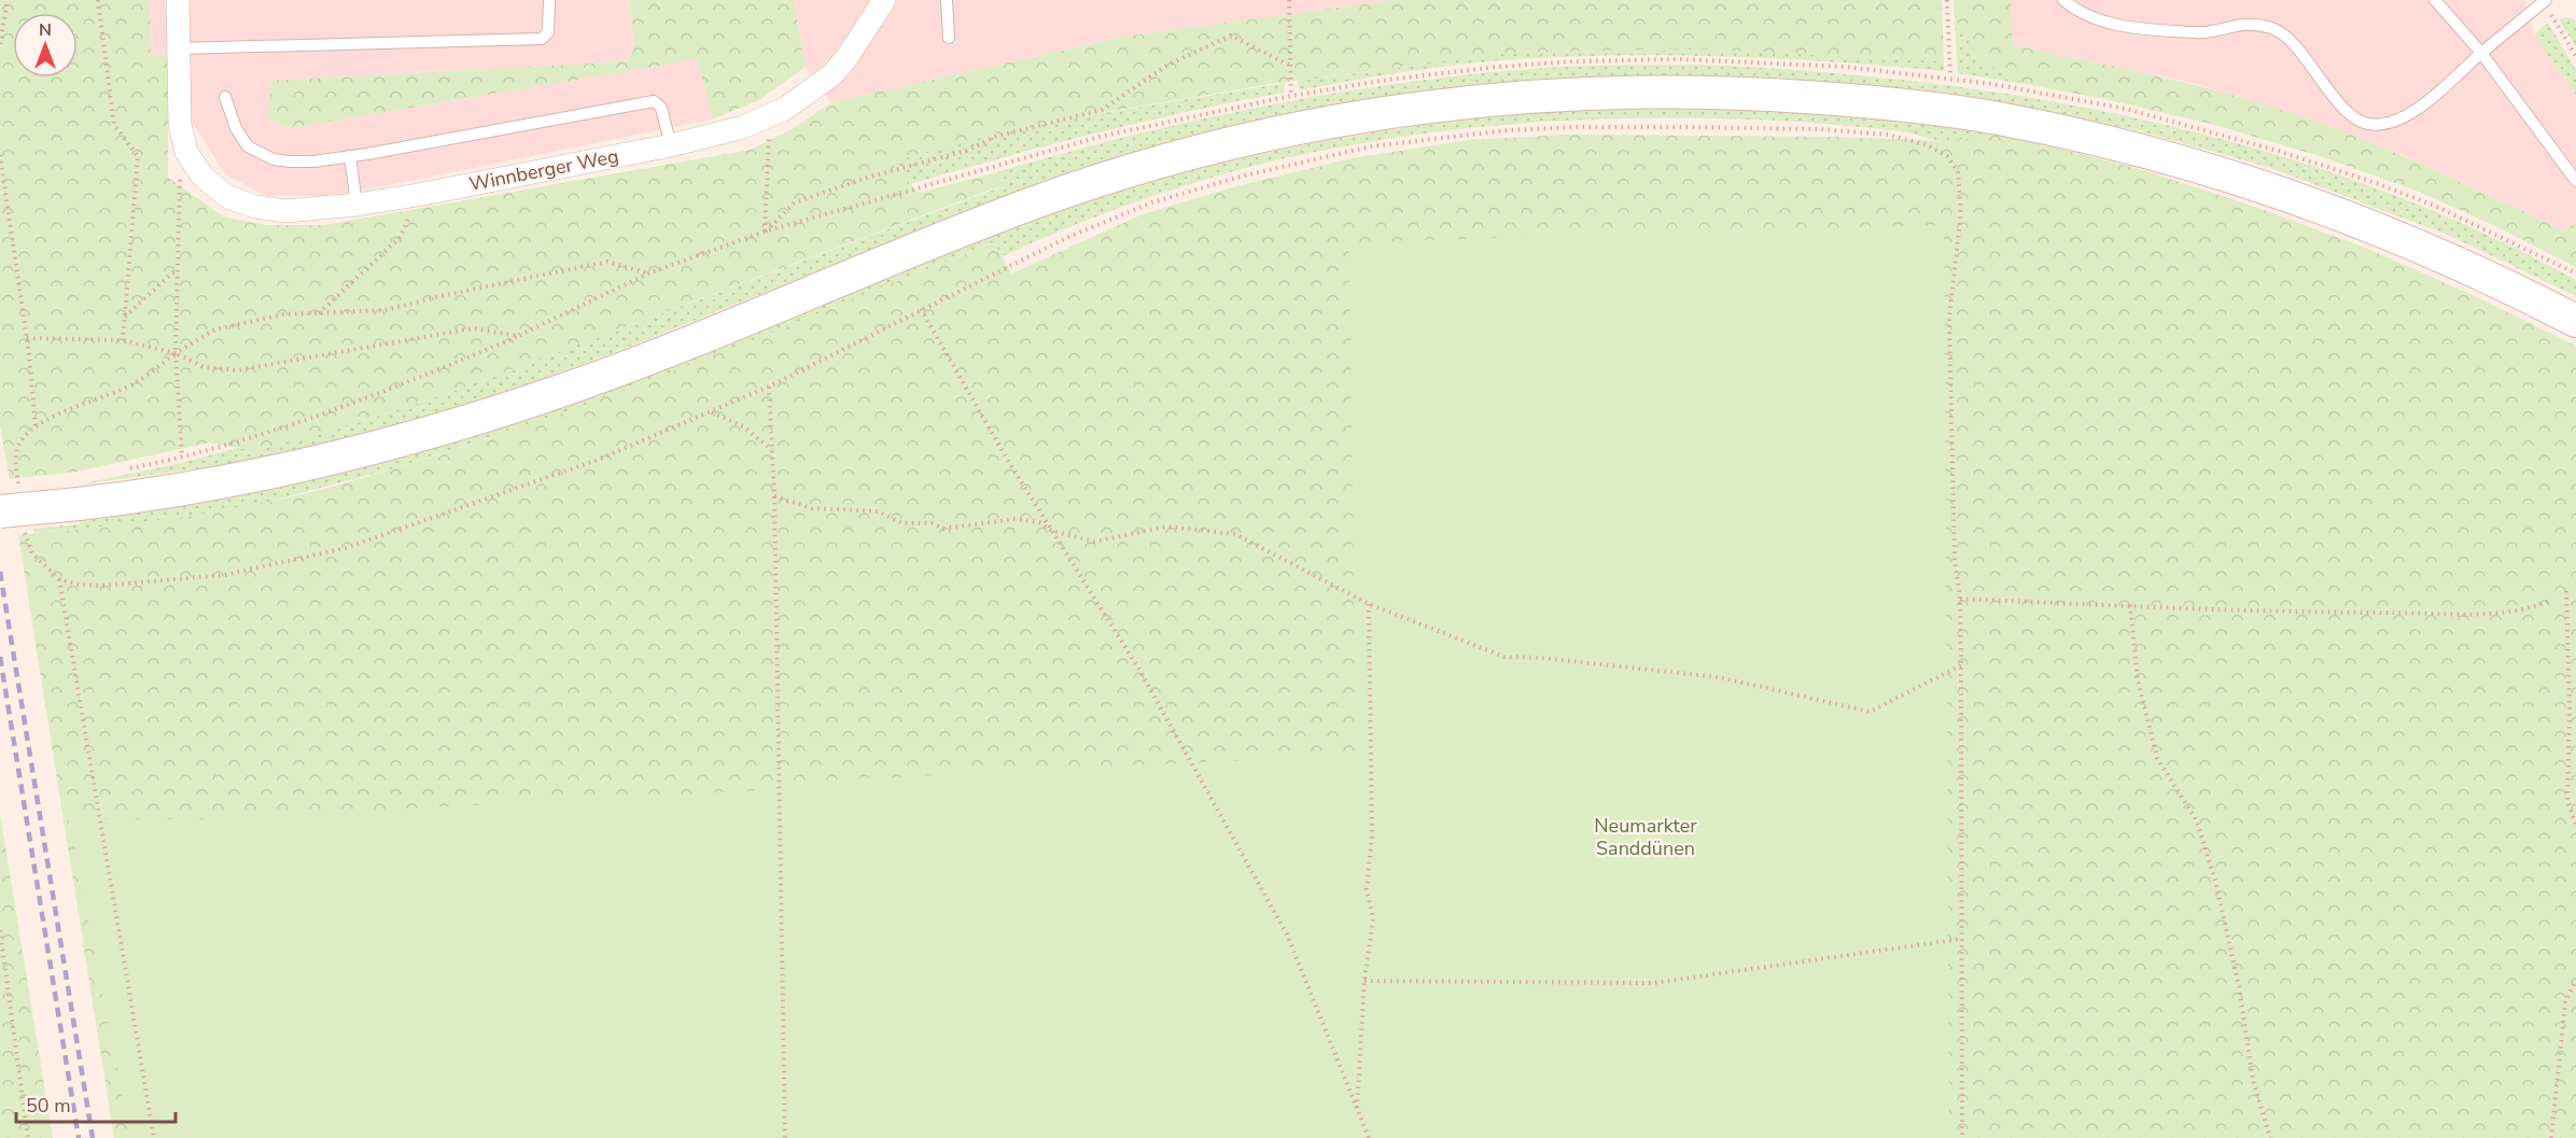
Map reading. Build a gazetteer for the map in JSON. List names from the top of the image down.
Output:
{
  "streets": {
    "street": ["Winnberger Weg"]
  },
  "parks": ["Neumarkter Sanddünen"],
  "scale_bar": "50 m",
  "north": "top"
}
